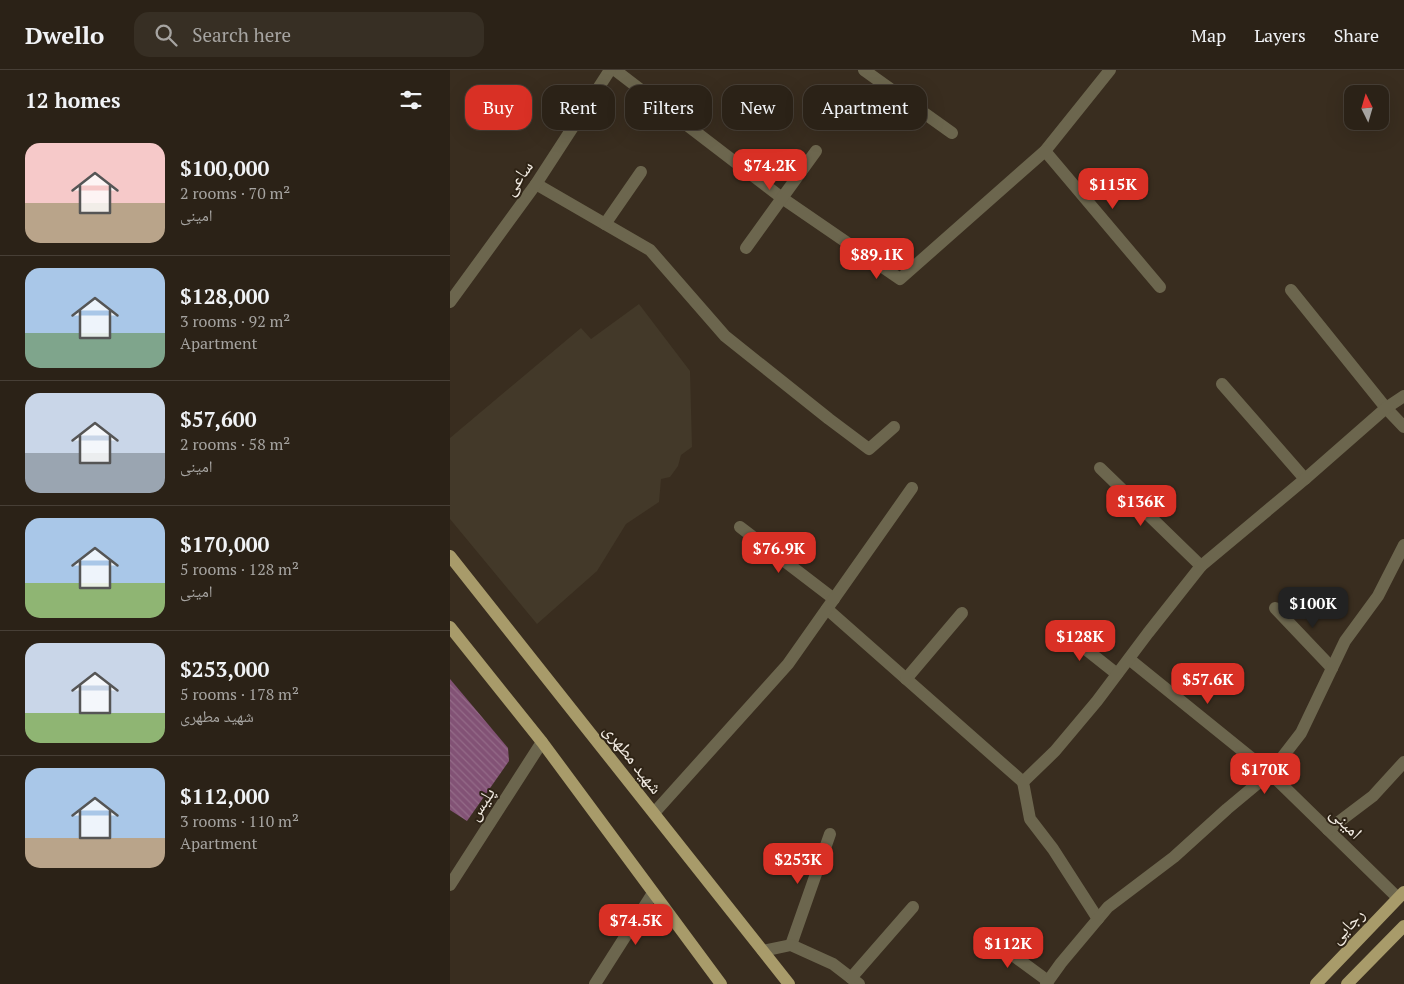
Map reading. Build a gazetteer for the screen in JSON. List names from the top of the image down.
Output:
{
  "streets": {
    "main road": ["شهید مطهری", "رجایی"],
    "street": ["ساعی", "پلیس", "امینی"]
  },
  "crossings": [
    ["امینی", "رجایی"]
  ],
  "north": "top",
  "page": {
    "header": "Dwello",
    "search": "Search here",
    "nav": ["Map", "Layers", "Share"],
    "heading": "12 homes",
    "chip": [
      "Buy",
      "Rent",
      "Filters",
      "New",
      "Apartment"
    ],
    "list": [
      {
        "name": "$100,000",
        "note": "2 rooms · 70 m² · امینی"
      },
      {
        "name": "$128,000",
        "note": "3 rooms · 92 m² · Apartment"
      },
      {
        "name": "$57,600",
        "note": "2 rooms · 58 m² · امینی"
      },
      {
        "name": "$170,000",
        "note": "5 rooms · 128 m² · امینی"
      },
      {
        "name": "$253,000",
        "note": "5 rooms · 178 m² · شهید مطهری"
      },
      {
        "name": "$112,000",
        "note": "3 rooms · 110 m² · Apartment"
      }
    ],
    "price": [
      "$74.2K",
      "$115K",
      "$89.1K",
      "$136K",
      "$76.9K",
      "$100K",
      "$128K",
      "$57.6K",
      "$170K",
      "$253K",
      "$74.5K",
      "$112K"
    ]
  }
}
